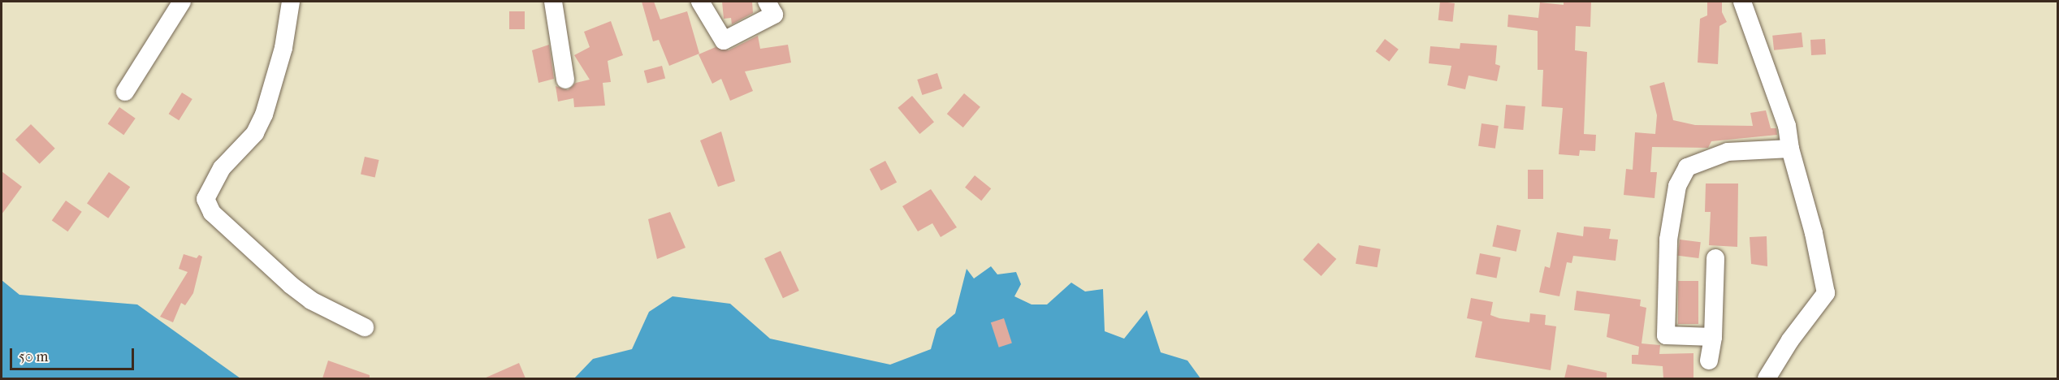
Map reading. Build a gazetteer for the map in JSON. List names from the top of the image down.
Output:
{
  "scale_bar": "50 m"
}
